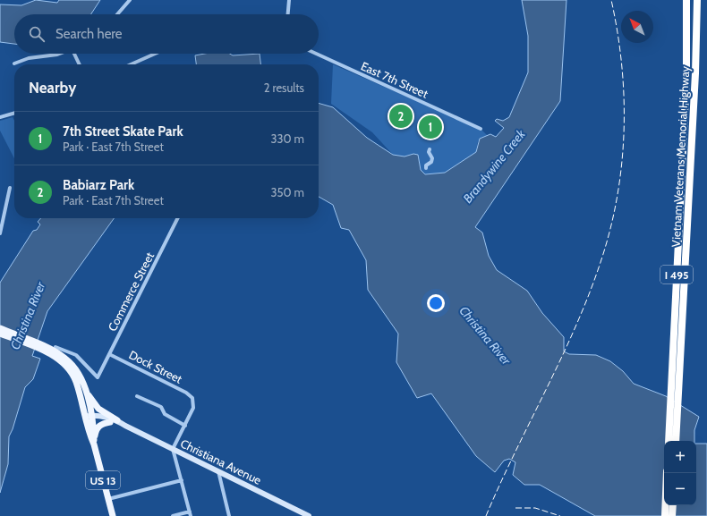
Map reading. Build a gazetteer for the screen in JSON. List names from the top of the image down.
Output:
{
  "streets": {
    "highway": ["Vietnam Veterans Memorial Highway", "I 495"],
    "main road": ["Christiana Avenue", "US 13"],
    "street": ["East 7th Street", "Commerce Street", "Dock Street"]
  },
  "crossings": [
    ["Commerce Street", "Dock Street"],
    ["Christiana Avenue", "US 13"]
  ],
  "water": ["Brandywine Creek", "Christina River"],
  "north": "top left",
  "page": {
    "search": "Search here",
    "heading": ["Nearby", "2 results"],
    "pins": ["2", "1"],
    "list": [
      {
        "mark": "1",
        "name": "7th Street Skate Park",
        "note": "Park · East 7th Street",
        "value": "330 m"
      },
      {
        "mark": "2",
        "name": "Babiarz Park",
        "note": "Park · East 7th Street",
        "value": "350 m"
      }
    ],
    "map_buttons": ["+", "−"]
  }
}
